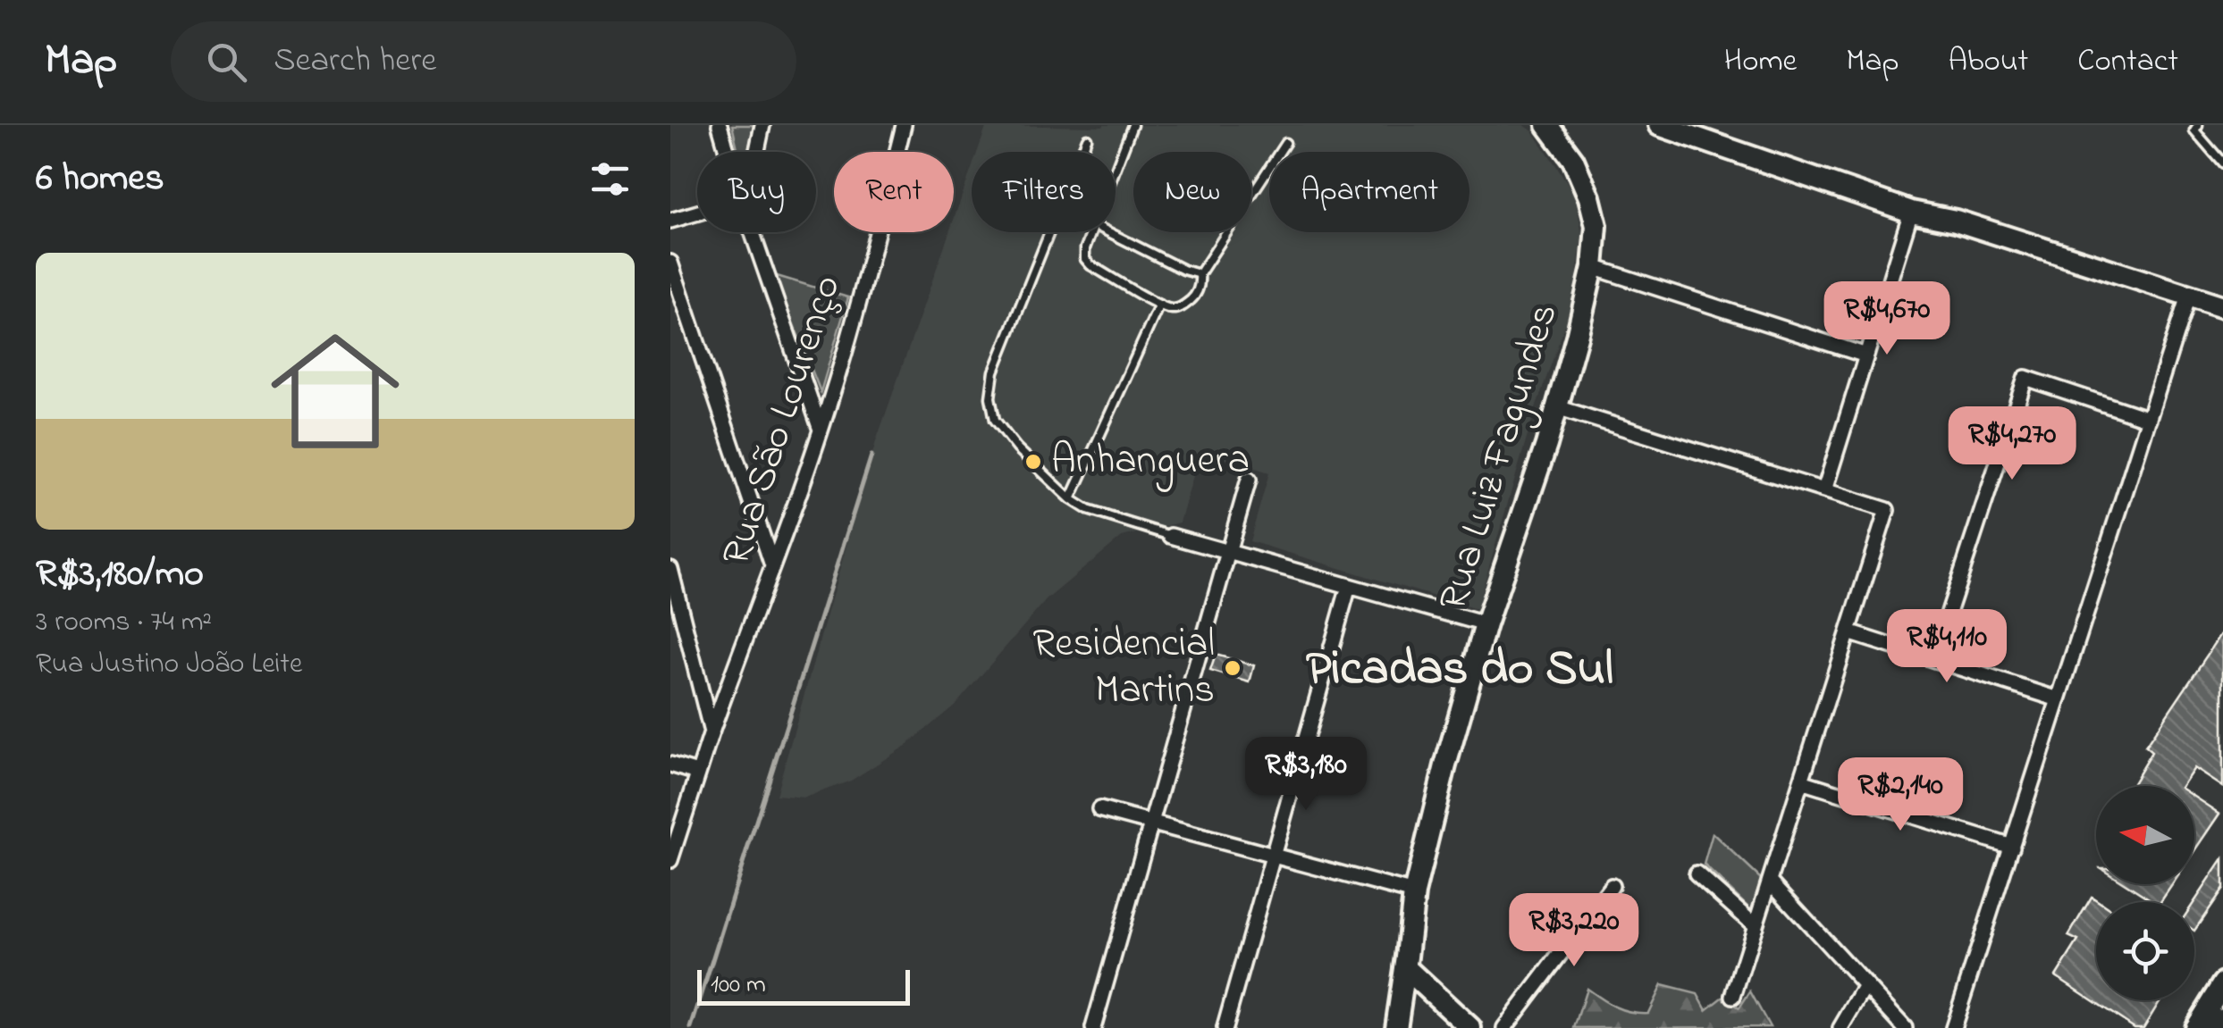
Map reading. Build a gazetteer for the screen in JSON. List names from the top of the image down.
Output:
{
  "streets": {
    "main road": ["Rua Luiz Fagundes"],
    "street": ["Rua São Lourenço"]
  },
  "districts": ["Picadas do Sul"],
  "places": ["Anhanguera", "Residencial Martins"],
  "scale_bar": "100 m",
  "north": "left",
  "page": {
    "header": "Map",
    "search": "Search here",
    "nav": [
      "Home",
      "Map",
      "About",
      "Contact"
    ],
    "heading": "6 homes",
    "chip": [
      "Buy",
      "Rent",
      "Filters",
      "New",
      "Apartment"
    ],
    "list": [
      {
        "name": "R$3,180/mo",
        "note": "3 rooms · 74 m² · Rua Justino João Leite"
      }
    ],
    "price": [
      "R$4,670",
      "R$4,270",
      "R$4,110",
      "R$3,180",
      "R$2,140",
      "R$3,220"
    ],
    "scale": "100 m"
  }
}
